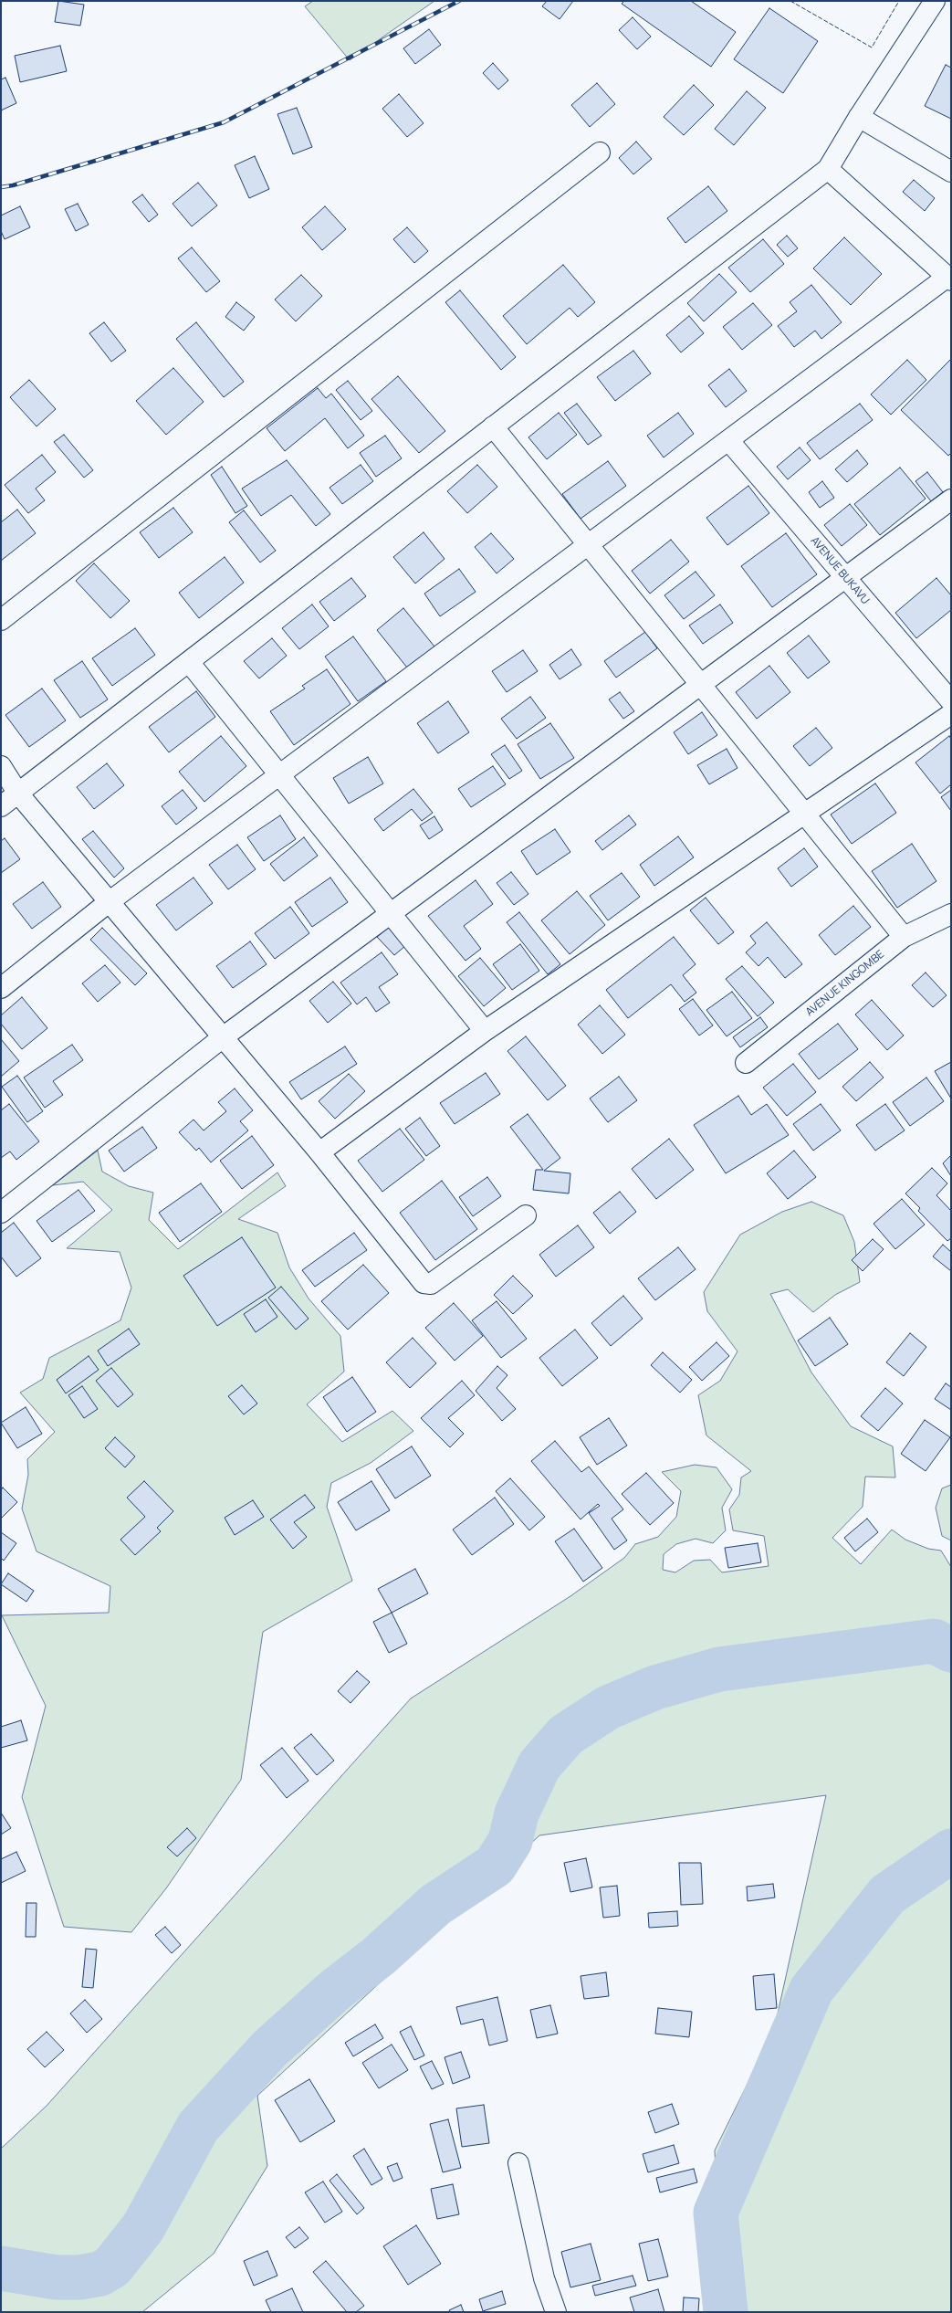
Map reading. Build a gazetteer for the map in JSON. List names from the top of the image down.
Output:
{
  "streets": {
    "street": ["AVENUE BUKAVU", "AVENUE KINGOMBE"]
  }
}
